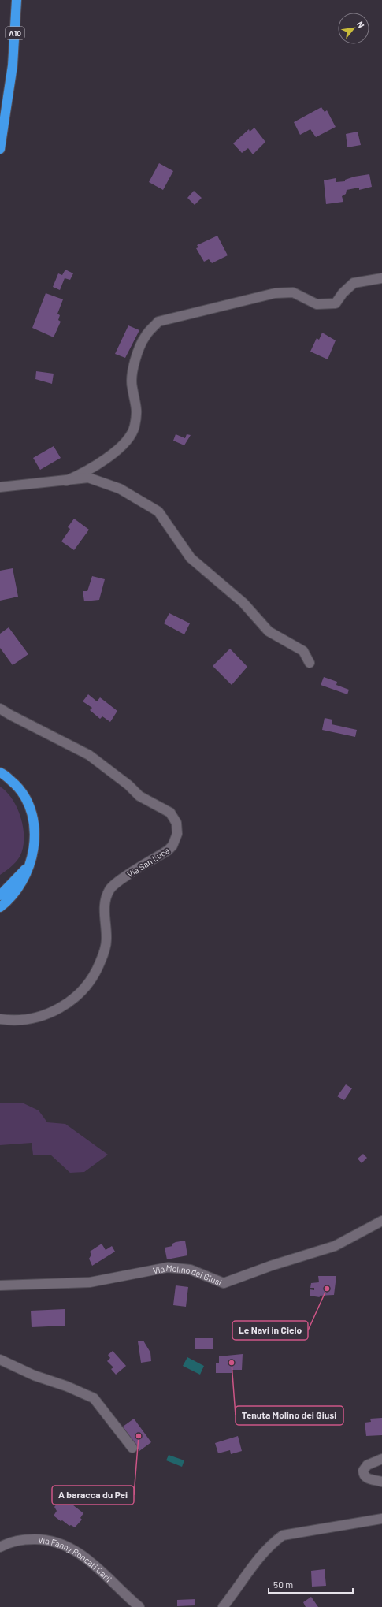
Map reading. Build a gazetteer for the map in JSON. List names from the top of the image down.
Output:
{
  "streets": {
    "highway": ["A10"],
    "street": ["Via San Luca", "Via Molino dei Giusi", "Via Fanny Roncati Carli"]
  },
  "places": ["Le Navi in Cielo", "Tenuta Molino dei Giusi", "A baracca du Pei"],
  "scale_bar": "50 m",
  "north": "top right"
}
